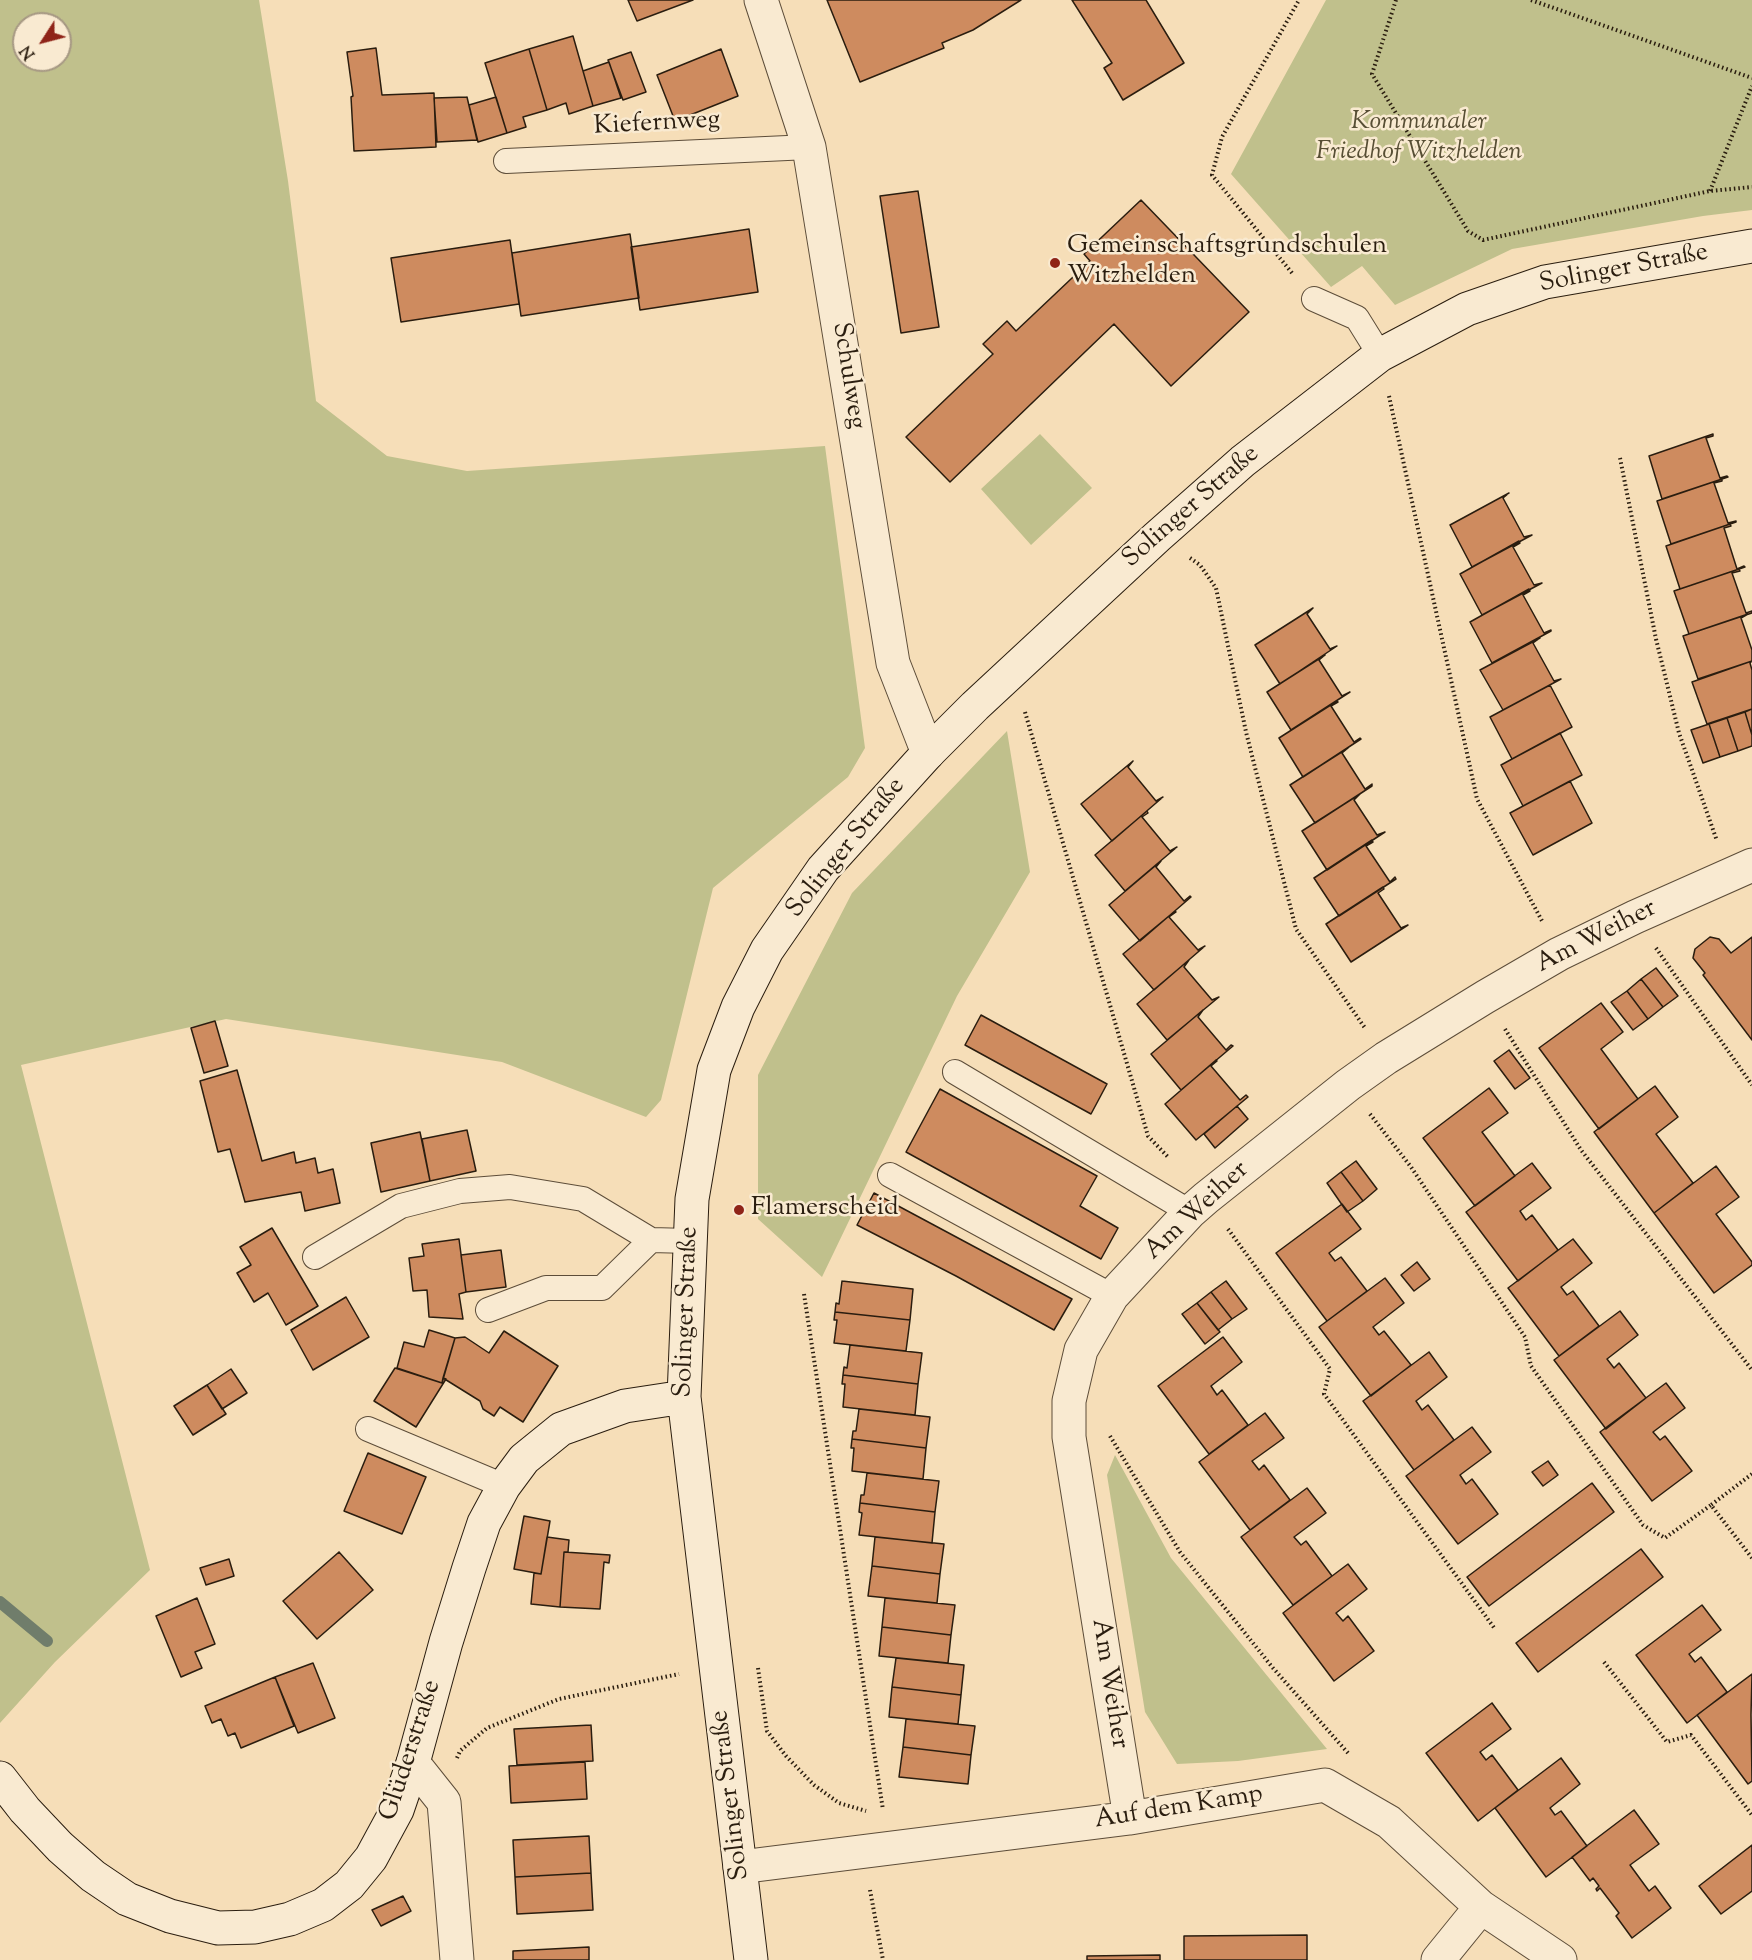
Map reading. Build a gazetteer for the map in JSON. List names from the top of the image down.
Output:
{
  "streets": {
    "main road": [
      "Solinger Straße",
      "Schulweg",
      "Am Weiher",
      "Glüderstraße",
      "Auf dem Kamp"
    ],
    "lane": ["Kiefernweg"]
  },
  "crossings": [
    ["Kiefernweg", "Schulweg"],
    ["Solinger Straße", "Schulweg"],
    ["Solinger Straße", "Glüderstraße"],
    ["Solinger Straße", "Auf dem Kamp"],
    ["Am Weiher", "Auf dem Kamp"]
  ],
  "parks": ["Kommunaler Friedhof Witzhelden"],
  "places": ["Gemeinschaftsgrundschulen Witzhelden", "Flamerscheid"],
  "north": "bottom left"
}
